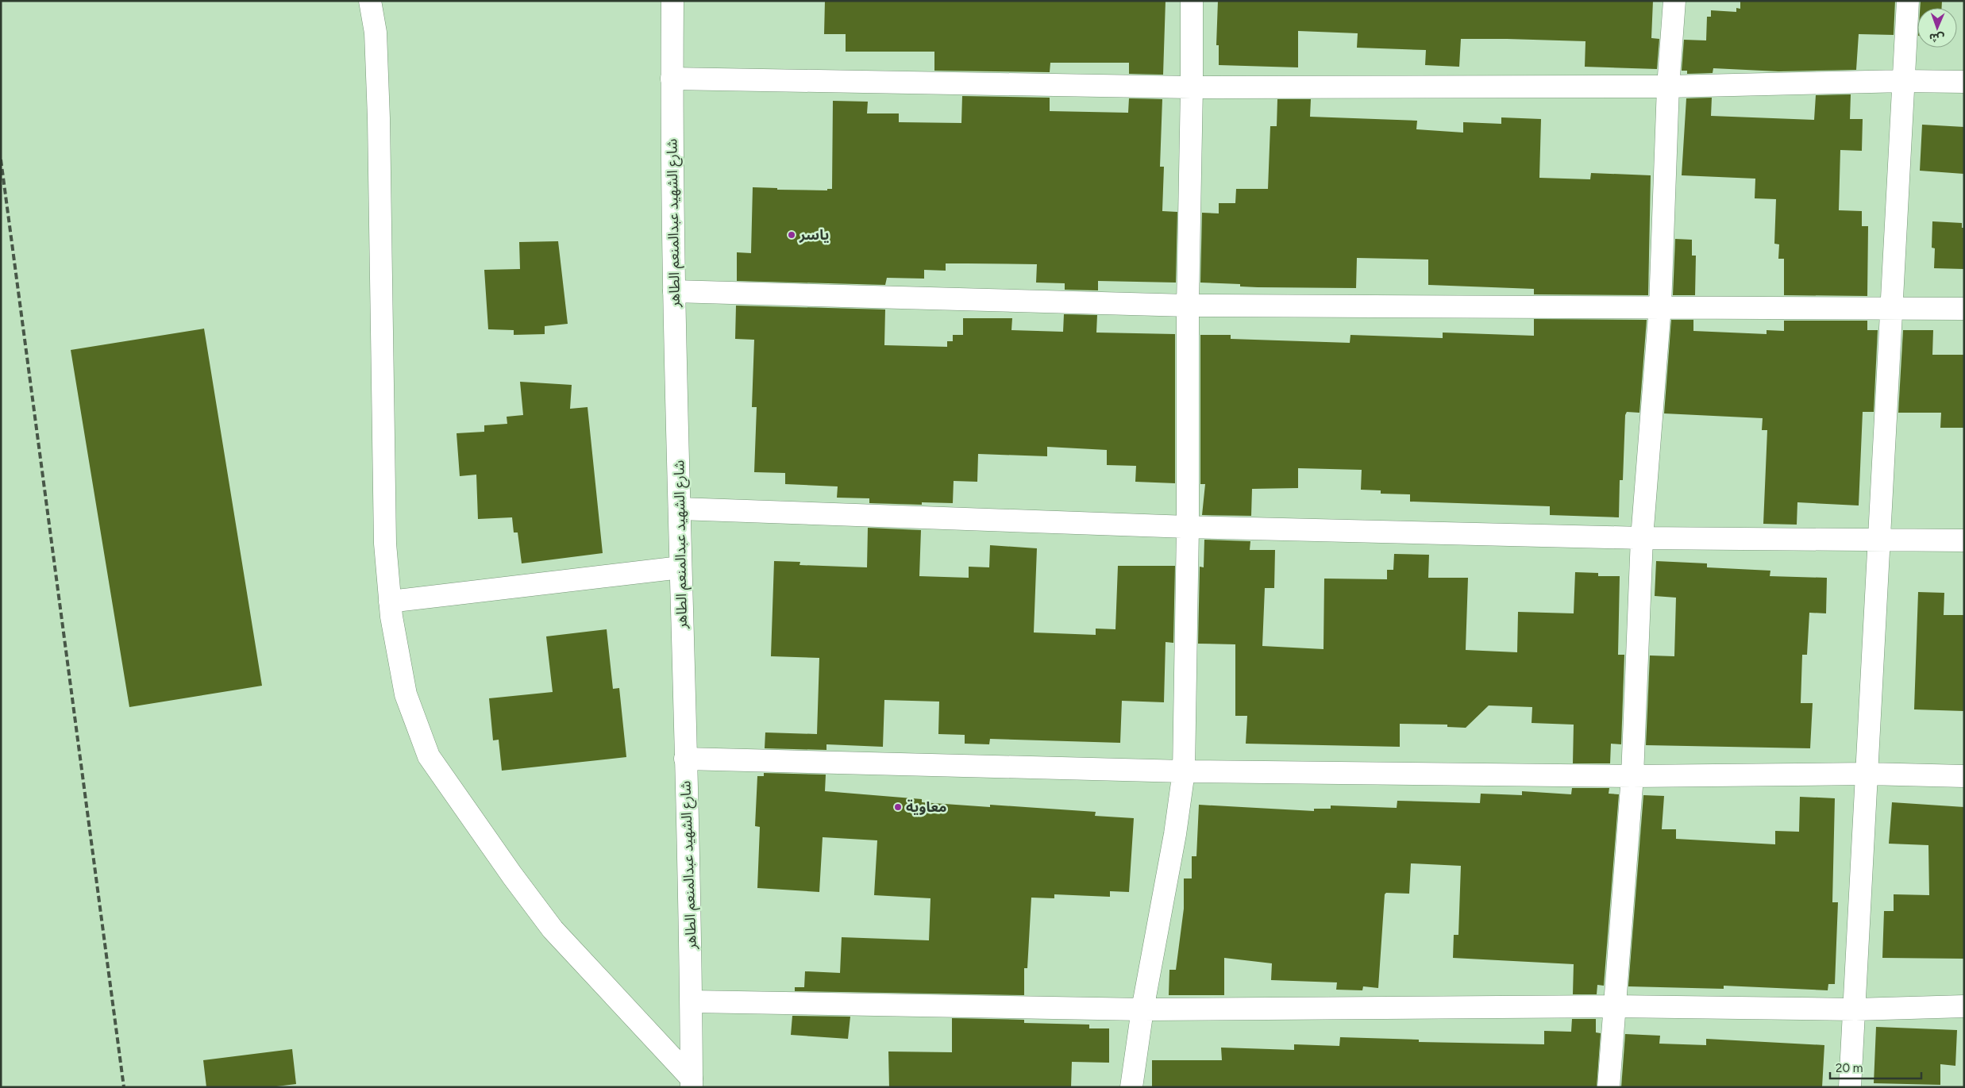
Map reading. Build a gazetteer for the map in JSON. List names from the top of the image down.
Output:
{
  "streets": {
    "street": ["شارع الشهيد عبدالمنعم الطاهر"]
  },
  "places": ["ياسر", "معاوية"],
  "scale_bar": "20 m",
  "north": "bottom"
}
